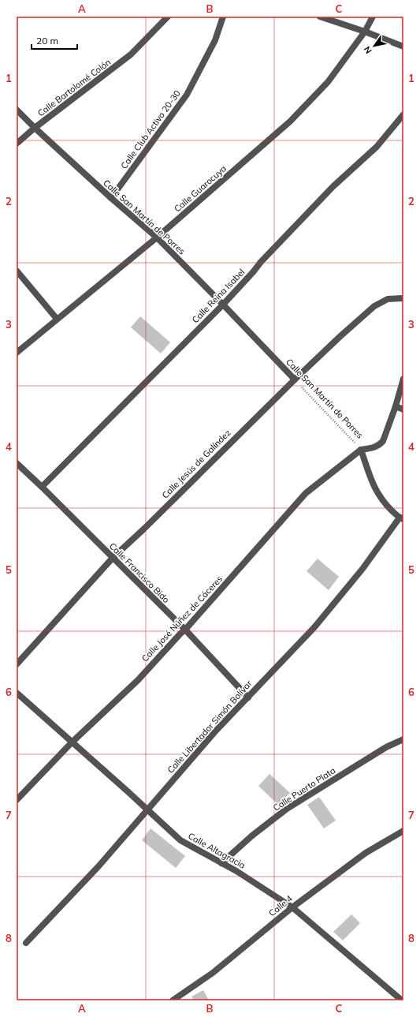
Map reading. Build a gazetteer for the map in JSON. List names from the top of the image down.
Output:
{
  "streets": {
    "street": [
      "Calle Bartolomé Colón",
      "Calle Club Activo 20-30",
      "Calle Guarocuya",
      "Calle San Martín de Porres",
      "Calle Reina Isabel",
      "Calle Jesús de Galíndez",
      "Calle Francisco Bido",
      "Calle José Núñez de Cáceres",
      "Calle Libertador Simón Bolívar",
      "Calle Puerto Plata",
      "Calle Altagracia",
      "Calle 4"
    ]
  },
  "crossings": [
    ["Calle Bartolomé Colón", "Calle San Martín de Porres"],
    ["Calle Club Activo 20-30", "Calle San Martín de Porres"],
    ["Calle Guarocuya", "Calle San Martín de Porres"],
    ["Calle San Martín de Porres", "Calle Reina Isabel"],
    ["Calle San Martín de Porres", "Calle Jesús de Galíndez"],
    ["Calle San Martín de Porres", "Calle José Núñez de Cáceres"],
    ["Calle Reina Isabel", "Calle Francisco Bido"],
    ["Calle Jesús de Galíndez", "Calle Francisco Bido"],
    ["Calle Francisco Bido", "Calle José Núñez de Cáceres"],
    ["Calle Francisco Bido", "Calle Libertador Simón Bolívar"],
    ["Calle José Núñez de Cáceres", "Calle Altagracia"],
    ["Calle Libertador Simón Bolívar", "Calle Altagracia"],
    ["Calle Puerto Plata", "Calle Altagracia"],
    ["Calle Altagracia", "Calle 4"]
  ],
  "scale_bar": "20 m",
  "north": "bottom left",
  "grid": {
    "columns": ["A", "B", "C"],
    "rows": [
      "1",
      "2",
      "3",
      "4",
      "5",
      "6",
      "7",
      "8"
    ]
  }
}
